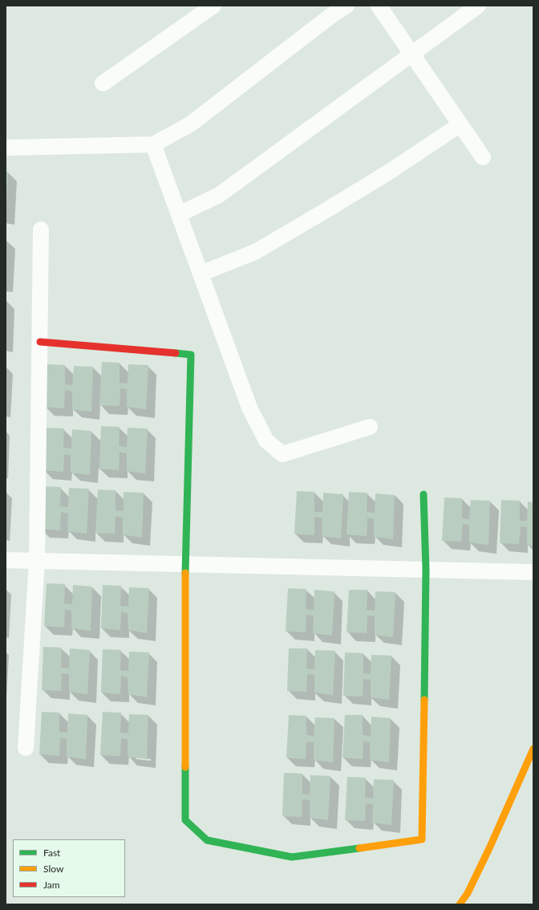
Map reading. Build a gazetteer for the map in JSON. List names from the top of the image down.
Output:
{
  "legend": ["Fast", "Slow", "Jam"]
}
